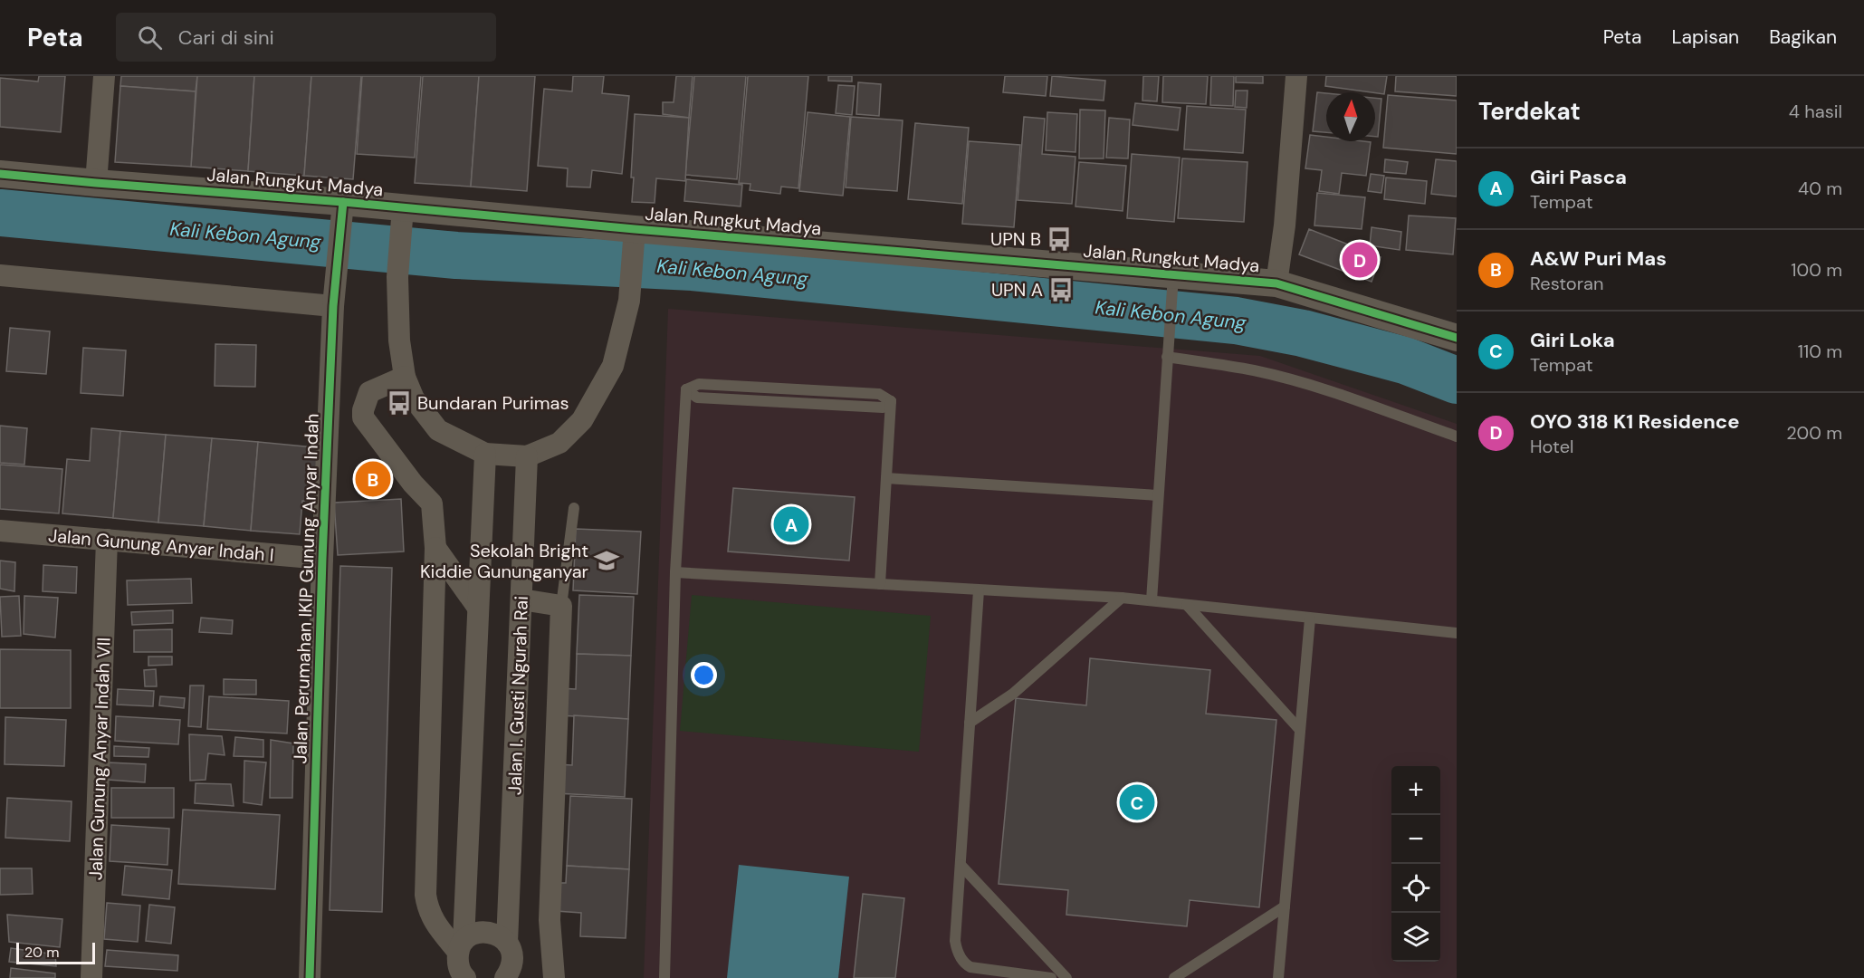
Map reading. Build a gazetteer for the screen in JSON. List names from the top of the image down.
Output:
{
  "streets": {
    "street": [
      "Jalan Rungkut Madya",
      "Jalan Gunung Anyar Indah I",
      "Jalan Perumahan IKIP Gunung Anyar Indah",
      "Jalan I. Gusti Ngurah Rai",
      "Jalan Gunung Anyar Indah VII"
    ]
  },
  "crossings": [
    ["Jalan Rungkut Madya", "Jalan Perumahan IKIP Gunung Anyar Indah"],
    ["Jalan Gunung Anyar Indah I", "Jalan Perumahan IKIP Gunung Anyar Indah"],
    ["Jalan Gunung Anyar Indah I", "Jalan Gunung Anyar Indah VII"]
  ],
  "water": ["Kali Kebon Agung"],
  "places": {
    "bus stop": ["UPN B", "UPN A", "Bundaran Purimas"],
    "school or university": ["Sekolah Bright Kiddie Gununganyar"]
  },
  "scale_bar": "20 m",
  "north": "top",
  "page": {
    "header": "Peta",
    "search": "Cari di sini",
    "nav": ["Peta", "Lapisan", "Bagikan"],
    "heading": ["Terdekat", "4 hasil"],
    "list": [
      {
        "mark": "A",
        "name": "Giri Pasca",
        "note": "Tempat",
        "value": "40 m"
      },
      {
        "mark": "B",
        "name": "A&W Puri Mas",
        "note": "Restoran",
        "value": "100 m"
      },
      {
        "mark": "C",
        "name": "Giri Loka",
        "note": "Tempat",
        "value": "110 m"
      },
      {
        "mark": "D",
        "name": "OYO 318 K1 Residence",
        "note": "Hotel",
        "value": "200 m"
      }
    ],
    "pins": [
      "D",
      "B",
      "A",
      "C"
    ],
    "map_buttons": ["+", "−"],
    "scale": "20 m"
  }
}
